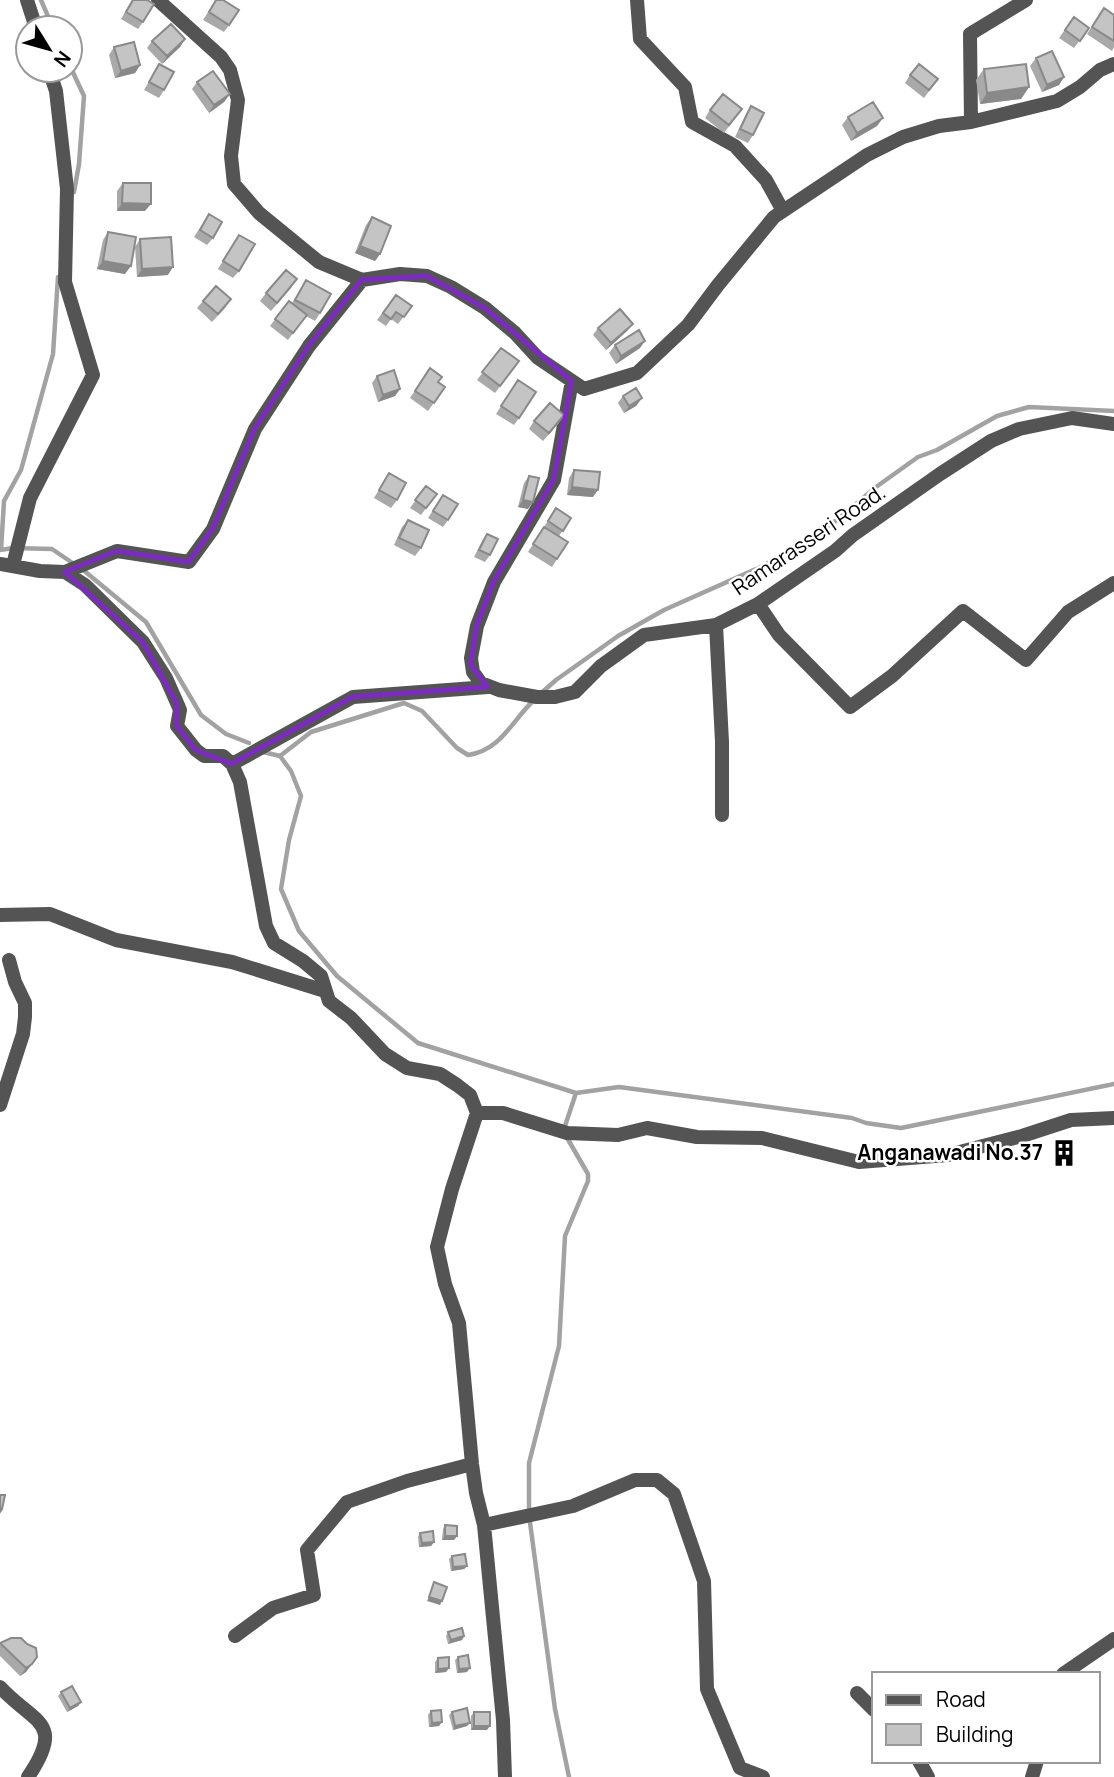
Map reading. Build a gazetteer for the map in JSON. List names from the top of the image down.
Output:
{
  "streets": {
    "street": ["Ramarasseri Road."]
  },
  "places": {
    "building": ["Anganawadi No.37"]
  },
  "legend": ["Road", "Building"],
  "north": "bottom right"
}
